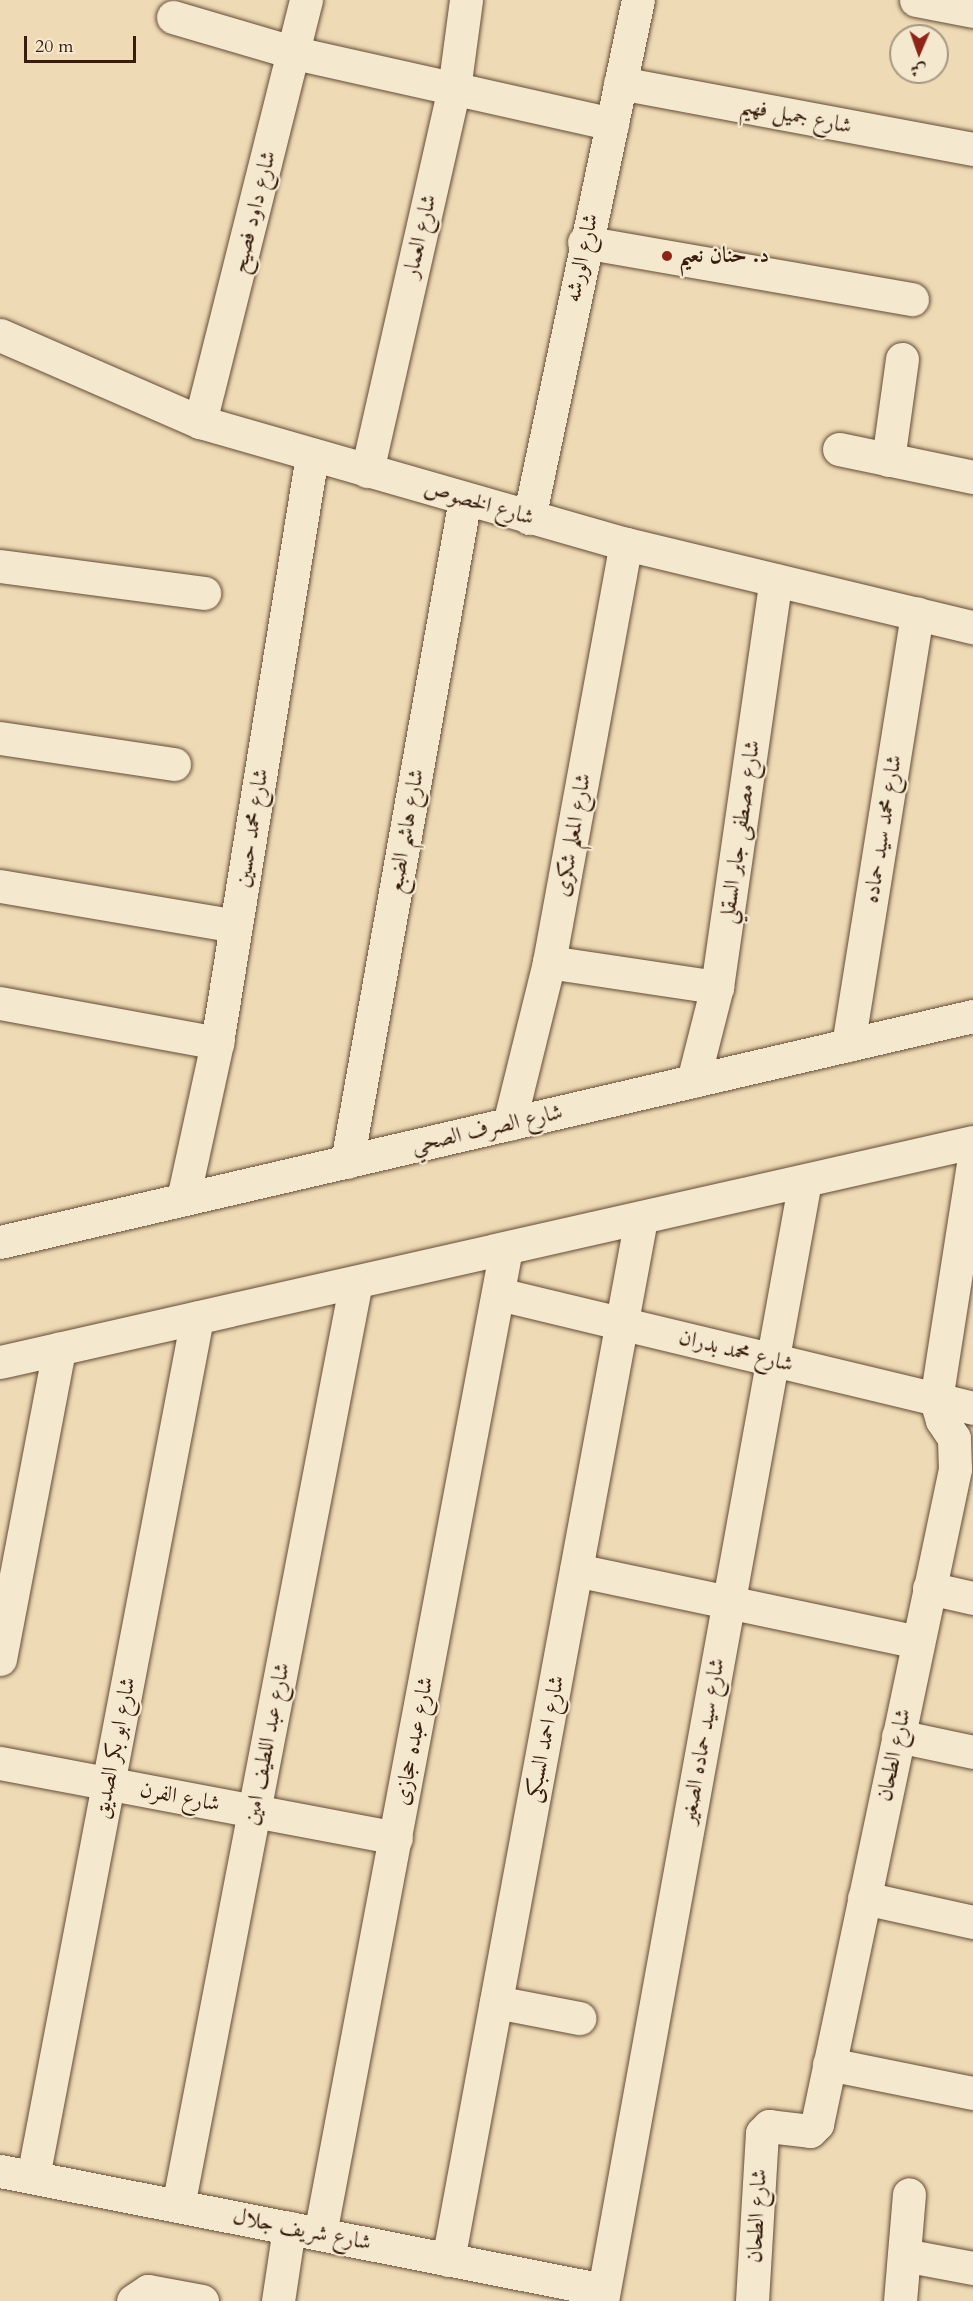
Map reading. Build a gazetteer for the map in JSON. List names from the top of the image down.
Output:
{
  "streets": {
    "street": [
      "شارع جميل فهيم",
      "شارع داود فصيح",
      "شارع العمار",
      "شارع الورشه",
      "شارع الخصوص",
      "شارع محمد حسين",
      "شارع محمد سيد حماده",
      "شارع هاشم الضبع",
      "شارع مصطفى جابر السقلي",
      "شارع المعلم شكرى",
      "شارع الصرف الصحي",
      "شارع محمد بدران",
      "شارع احمد السبكى",
      "شارع عبده حجازى",
      "شارع سيد حماده الصغير",
      "شارع عبد اللطيف امين",
      "شارع ابو بكر الصديق",
      "شارع الطحان",
      "شارع الفرن",
      "شارع شريف جلال"
    ]
  },
  "crossings": [
    ["شارع جميل فهيم", "شارع الورشه"],
    ["شارع داود فصيح", "شارع الخصوص"],
    ["شارع العمار", "شارع الخصوص"],
    ["شارع الورشه", "شارع الخصوص"],
    ["شارع الخصوص", "شارع محمد حسين"],
    ["شارع الخصوص", "شارع محمد سيد حماده"],
    ["شارع الخصوص", "شارع هاشم الضبع"],
    ["شارع الخصوص", "شارع مصطفى جابر السقلي"],
    ["شارع الخصوص", "شارع المعلم شكرى"],
    ["شارع محمد حسين", "شارع الصرف الصحي"],
    ["شارع محمد سيد حماده", "شارع الصرف الصحي"],
    ["شارع هاشم الضبع", "شارع الصرف الصحي"],
    ["شارع مصطفى جابر السقلي", "شارع الصرف الصحي"],
    ["شارع المعلم شكرى", "شارع الصرف الصحي"],
    ["شارع محمد بدران", "شارع احمد السبكى"],
    ["شارع محمد بدران", "شارع عبده حجازى"],
    ["شارع محمد بدران", "شارع سيد حماده الصغير"],
    ["شارع محمد بدران", "شارع الطحان"],
    ["شارع احمد السبكى", "شارع شريف جلال"],
    ["شارع عبده حجازى", "شارع الفرن"],
    ["شارع عبده حجازى", "شارع شريف جلال"],
    ["شارع سيد حماده الصغير", "شارع شريف جلال"],
    ["شارع عبد اللطيف امين", "شارع الفرن"],
    ["شارع عبد اللطيف امين", "شارع شريف جلال"],
    ["شارع ابو بكر الصديق", "شارع الفرن"],
    ["شارع ابو بكر الصديق", "شارع شريف جلال"]
  ],
  "places": ["د. حنان نعيم"],
  "scale_bar": "20 m",
  "north": "bottom"
}
